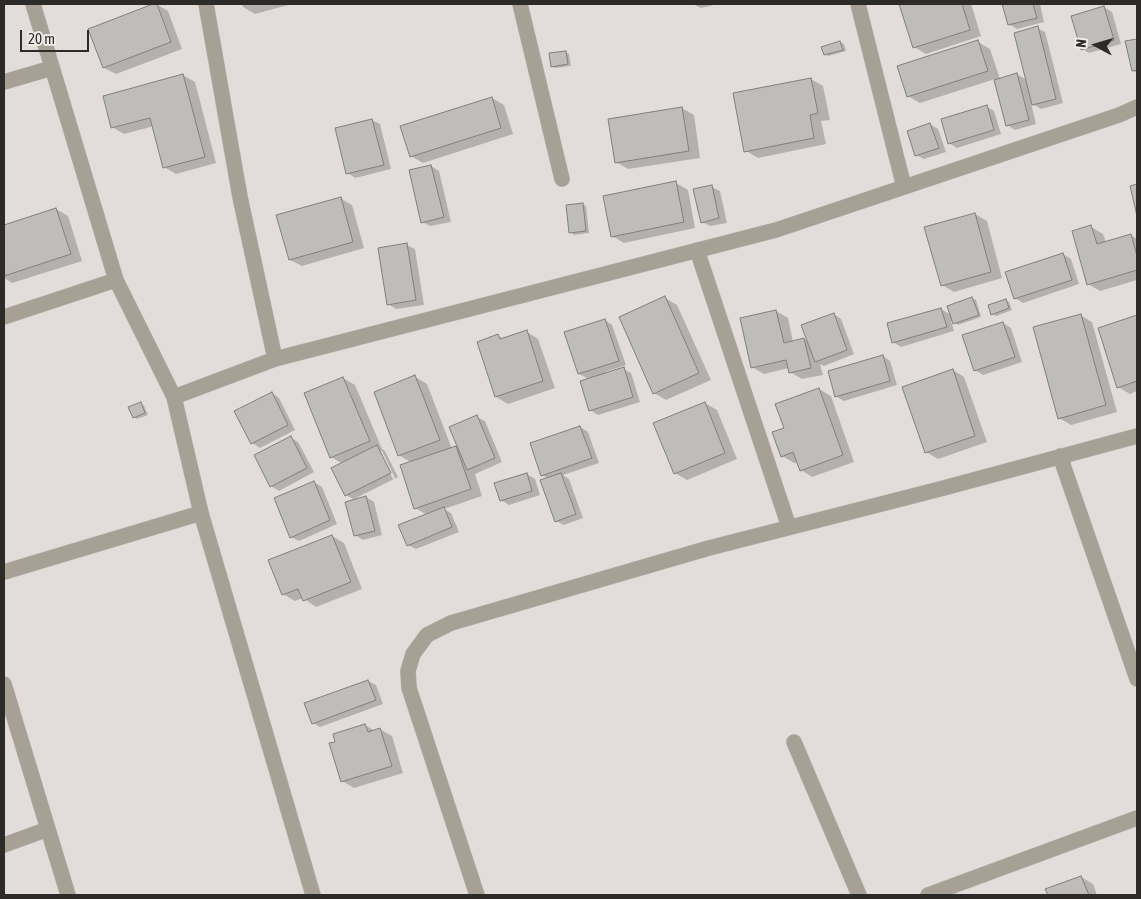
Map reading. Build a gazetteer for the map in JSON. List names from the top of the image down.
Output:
{
  "scale_bar": "20 m",
  "north": "left"
}
